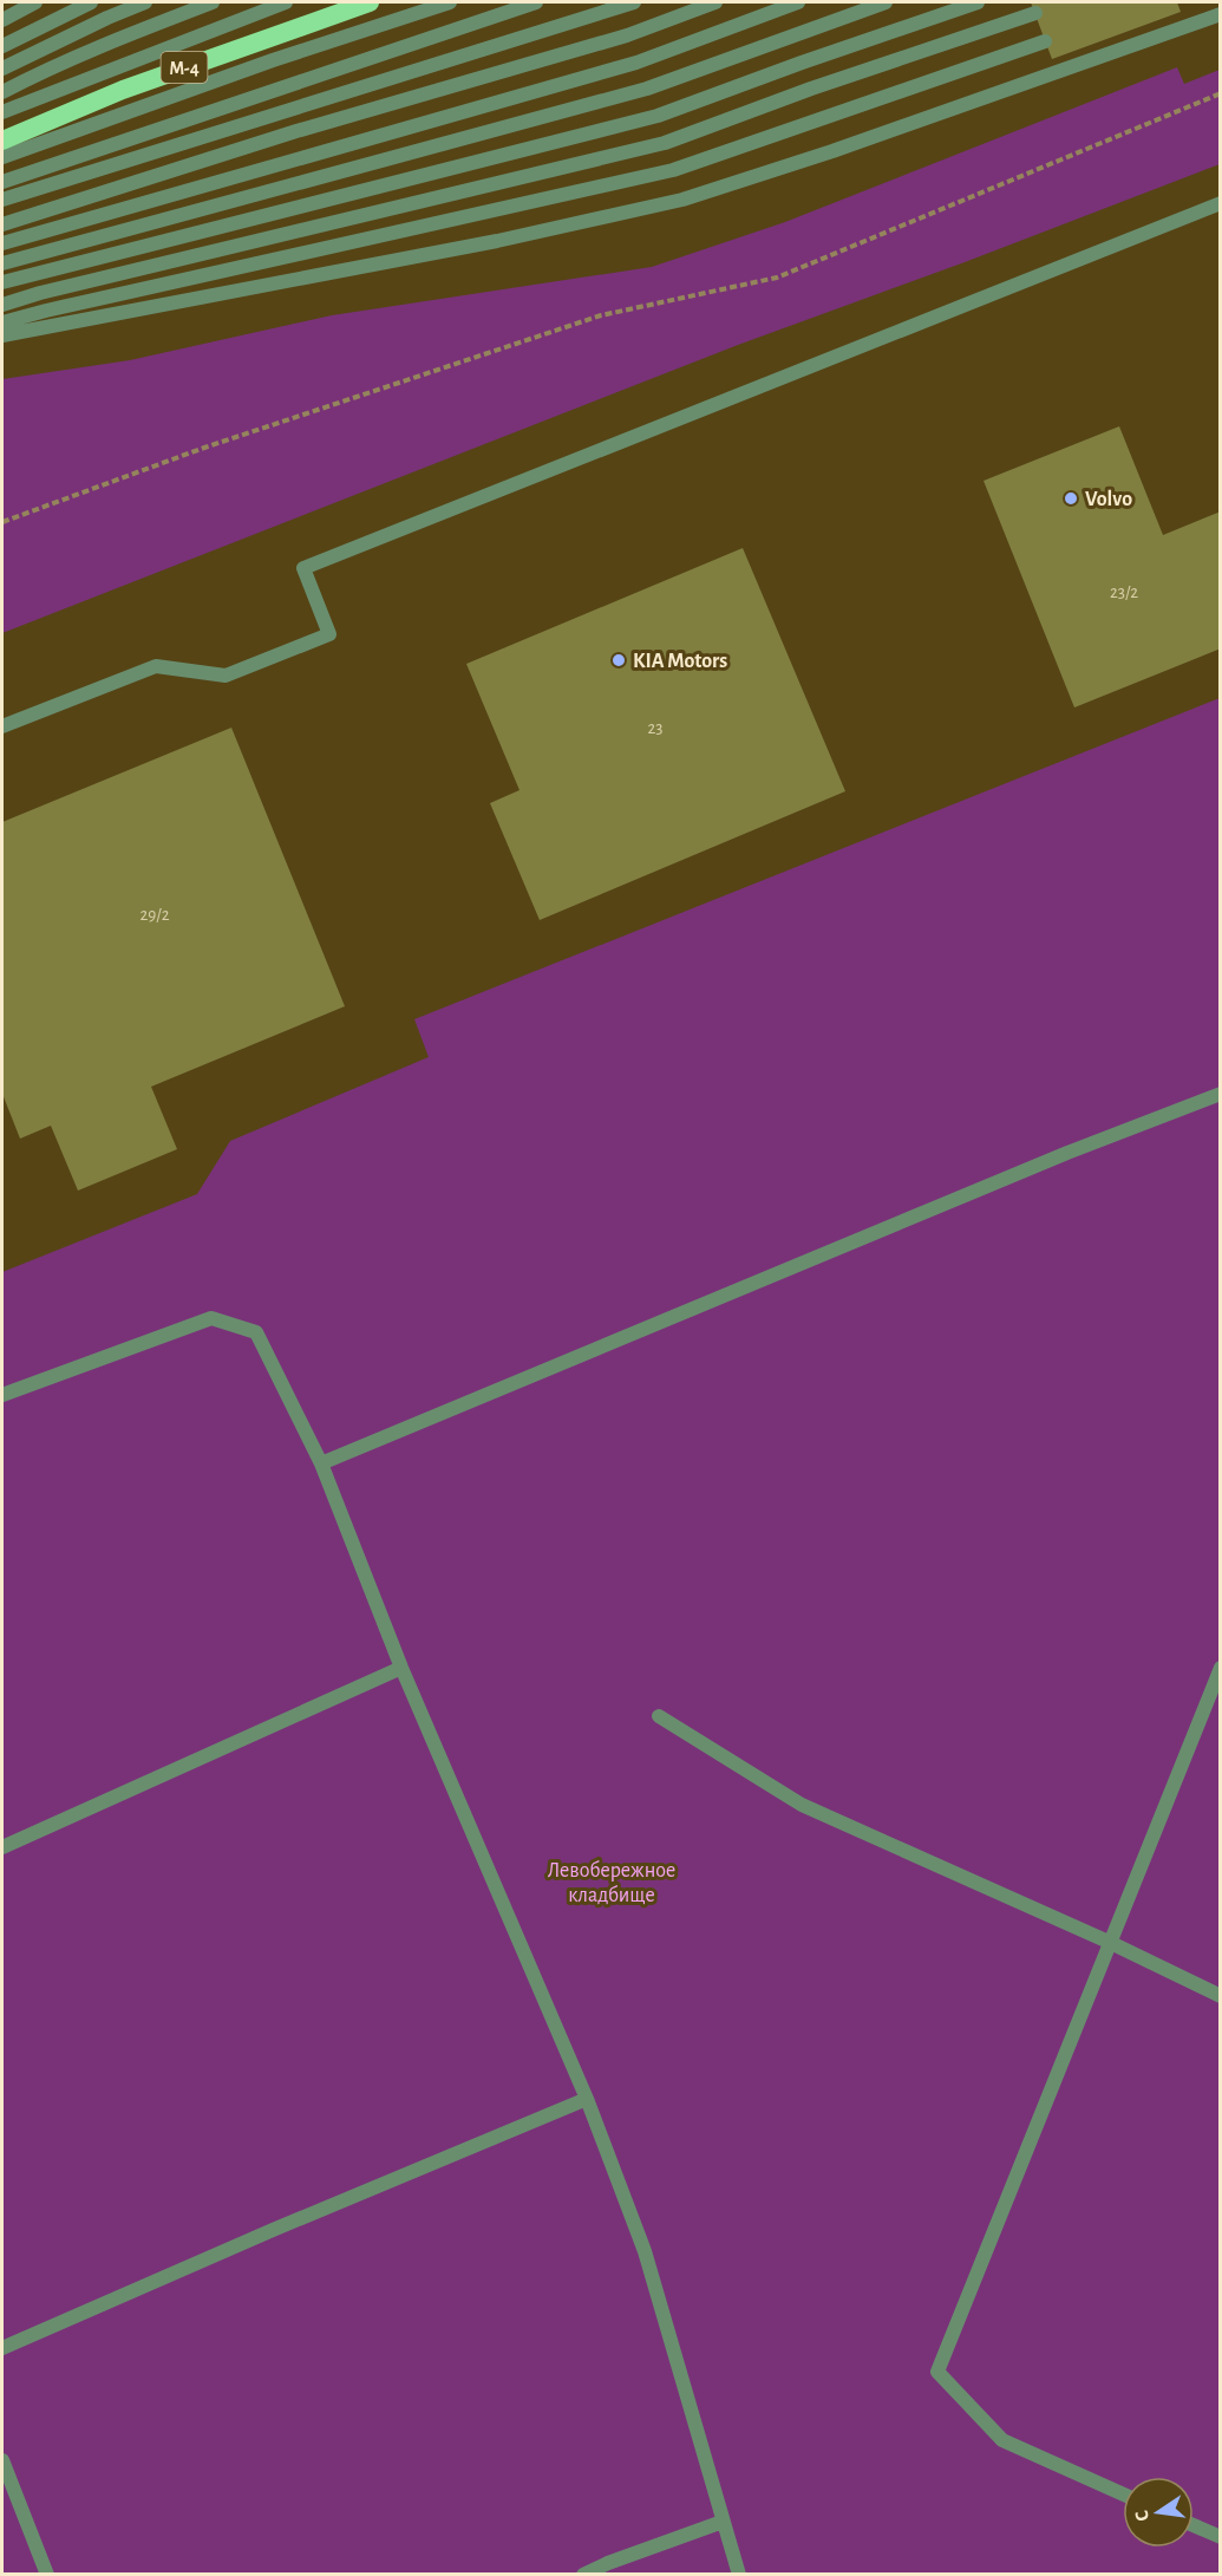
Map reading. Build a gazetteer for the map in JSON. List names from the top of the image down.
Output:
{
  "streets": {
    "highway": ["М-4"]
  },
  "parks": ["Левобережное кладбище"],
  "places": ["Volvo", "KIA Motors"],
  "house_numbers": ["23/2", "23", "29/2"],
  "north": "left"
}
